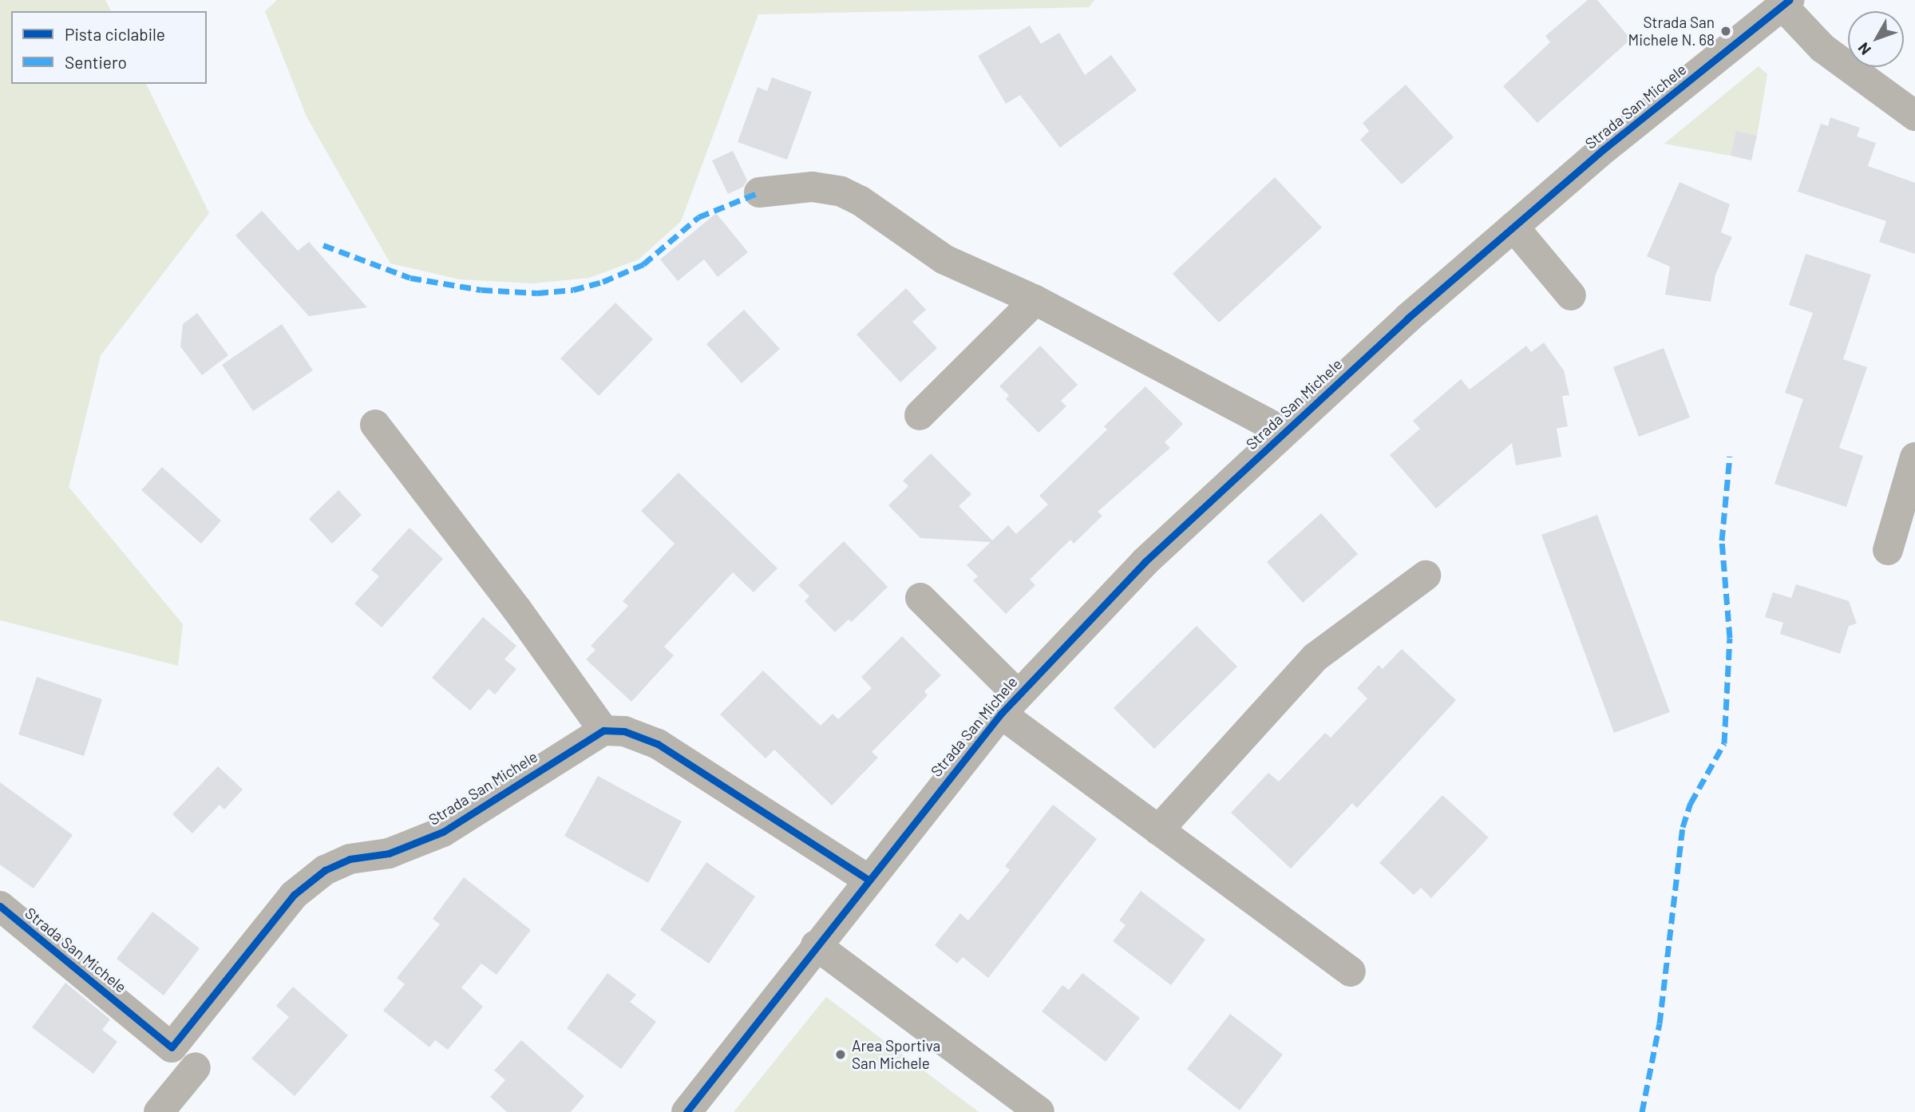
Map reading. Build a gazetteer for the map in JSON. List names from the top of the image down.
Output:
{
  "streets": {
    "street": ["Strada San Michele"]
  },
  "places": ["Strada San Michele N. 68", "Area Sportiva San Michele"],
  "legend": ["Pista ciclabile", "Sentiero"],
  "north": "bottom left"
}
